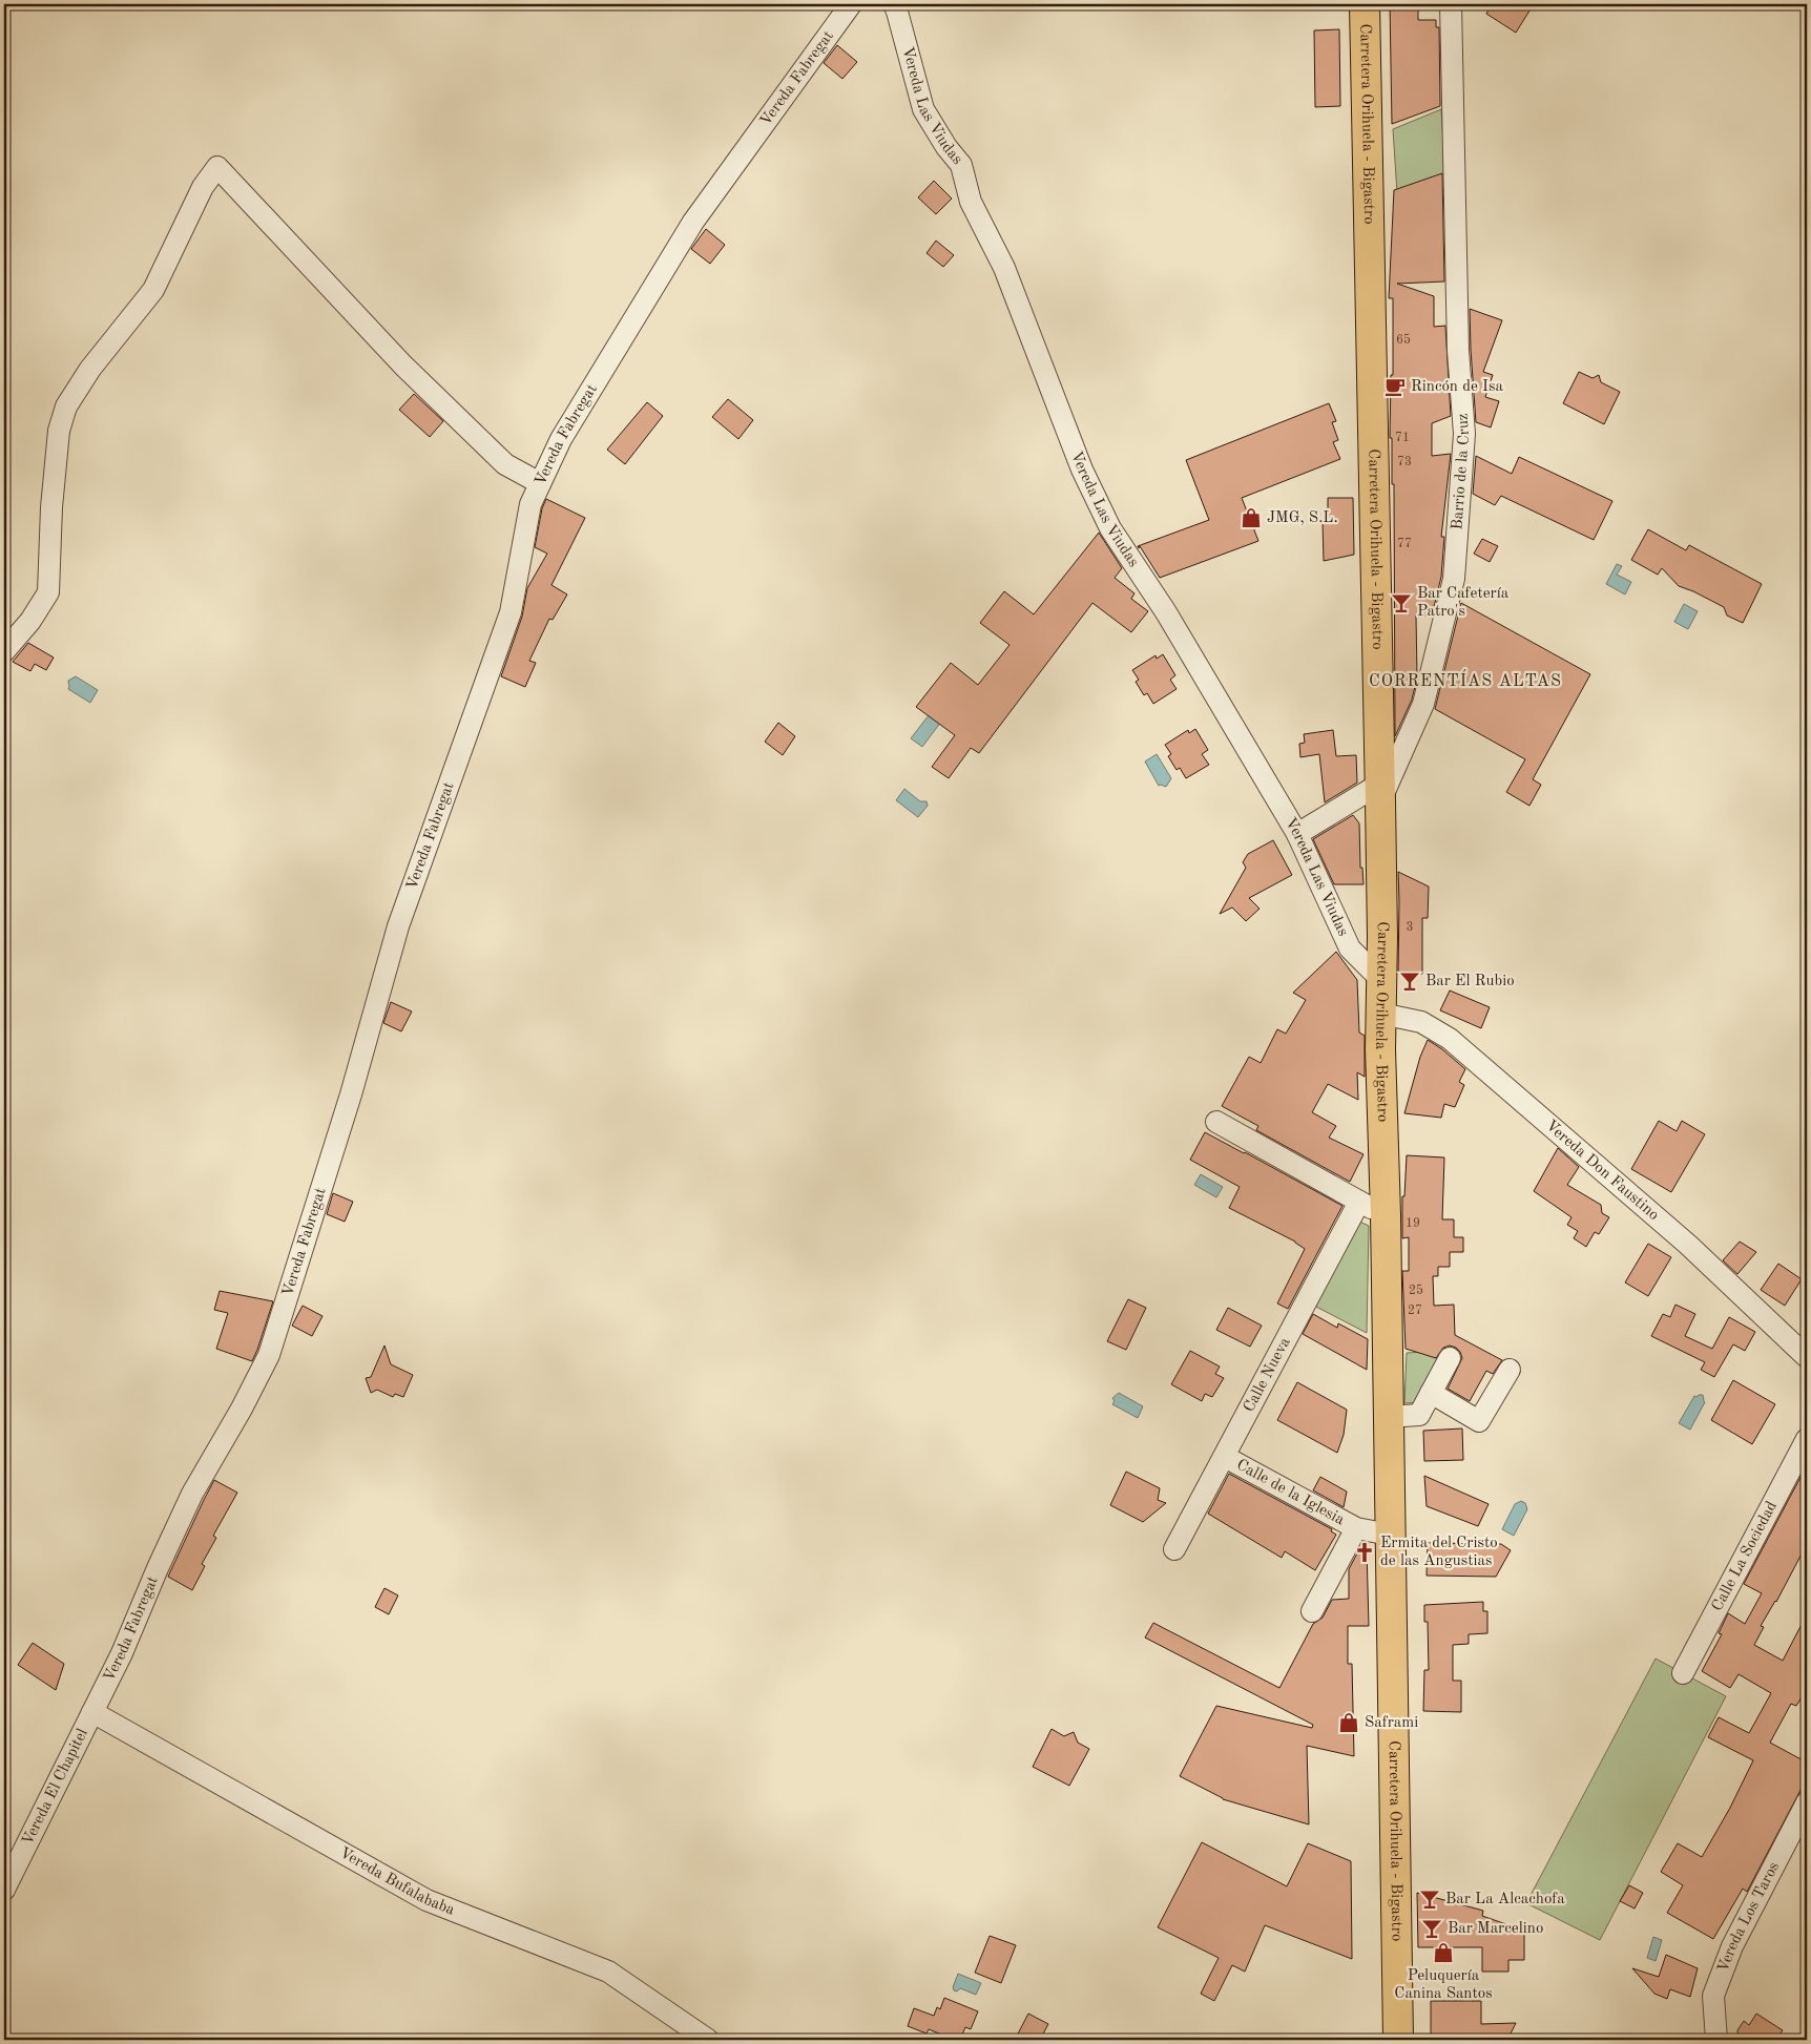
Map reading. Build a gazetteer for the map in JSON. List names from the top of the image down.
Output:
{
  "streets": {
    "main road": ["Carretera Orihuela - Bigastro"],
    "street": [
      "Vereda Fabregat",
      "Vereda Las Viudas",
      "Barrio de la Cruz",
      "Vereda Don Faustino",
      "Calle Nueva",
      "Calle de la Iglesia",
      "Calle La Sociedad",
      "Vereda El Chapitel",
      "Vereda Bufalababa",
      "Vereda Los Taros"
    ]
  },
  "crossings": [
    ["Vereda Fabregat", "Vereda El Chapitel"],
    ["Vereda Fabregat", "Vereda Bufalababa"],
    ["Vereda Las Viudas", "Carretera Orihuela - Bigastro"],
    ["Carretera Orihuela - Bigastro", "Barrio de la Cruz"],
    ["Carretera Orihuela - Bigastro", "Vereda Don Faustino"],
    ["Carretera Orihuela - Bigastro", "Calle de la Iglesia"],
    ["Calle Nueva", "Calle de la Iglesia"],
    ["Vereda El Chapitel", "Vereda Bufalababa"]
  ],
  "districts": ["CORRENTÍAS ALTAS"],
  "places": {
    "cafe": ["Rincón de Isa"],
    "shop": ["JMG, S.L.", "Saframi", "Peluquería Canina Santos"],
    "bar": [
      "Bar Cafetería Patro's",
      "Bar El Rubio",
      "Bar La Alcachofa",
      "Bar Marcelino"
    ],
    "church": ["Ermita del Cristo de las Angustias"]
  },
  "house_numbers": [
    "65",
    "71",
    "73",
    "77",
    "3",
    "19",
    "25",
    "27"
  ]
}
